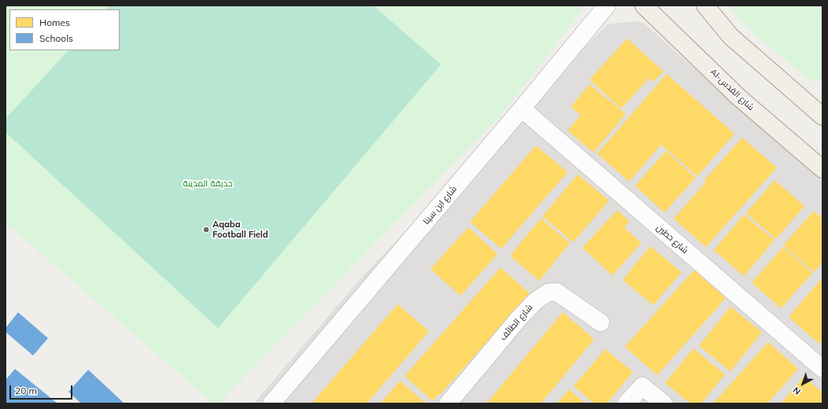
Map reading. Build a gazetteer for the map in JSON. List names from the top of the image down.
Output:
{
  "streets": {
    "main road": ["Al-شارع القدس"],
    "street": ["شارع ابن سينا", "شارع حطين", "شارع الطائف"]
  },
  "crossings": [
    ["شارع ابن سينا", "شارع حطين"]
  ],
  "parks": ["حديقة المدينة"],
  "places": ["Aqaba Football Field"],
  "legend": ["Homes", "Schools"],
  "scale_bar": "20 m",
  "north": "bottom left"
}
